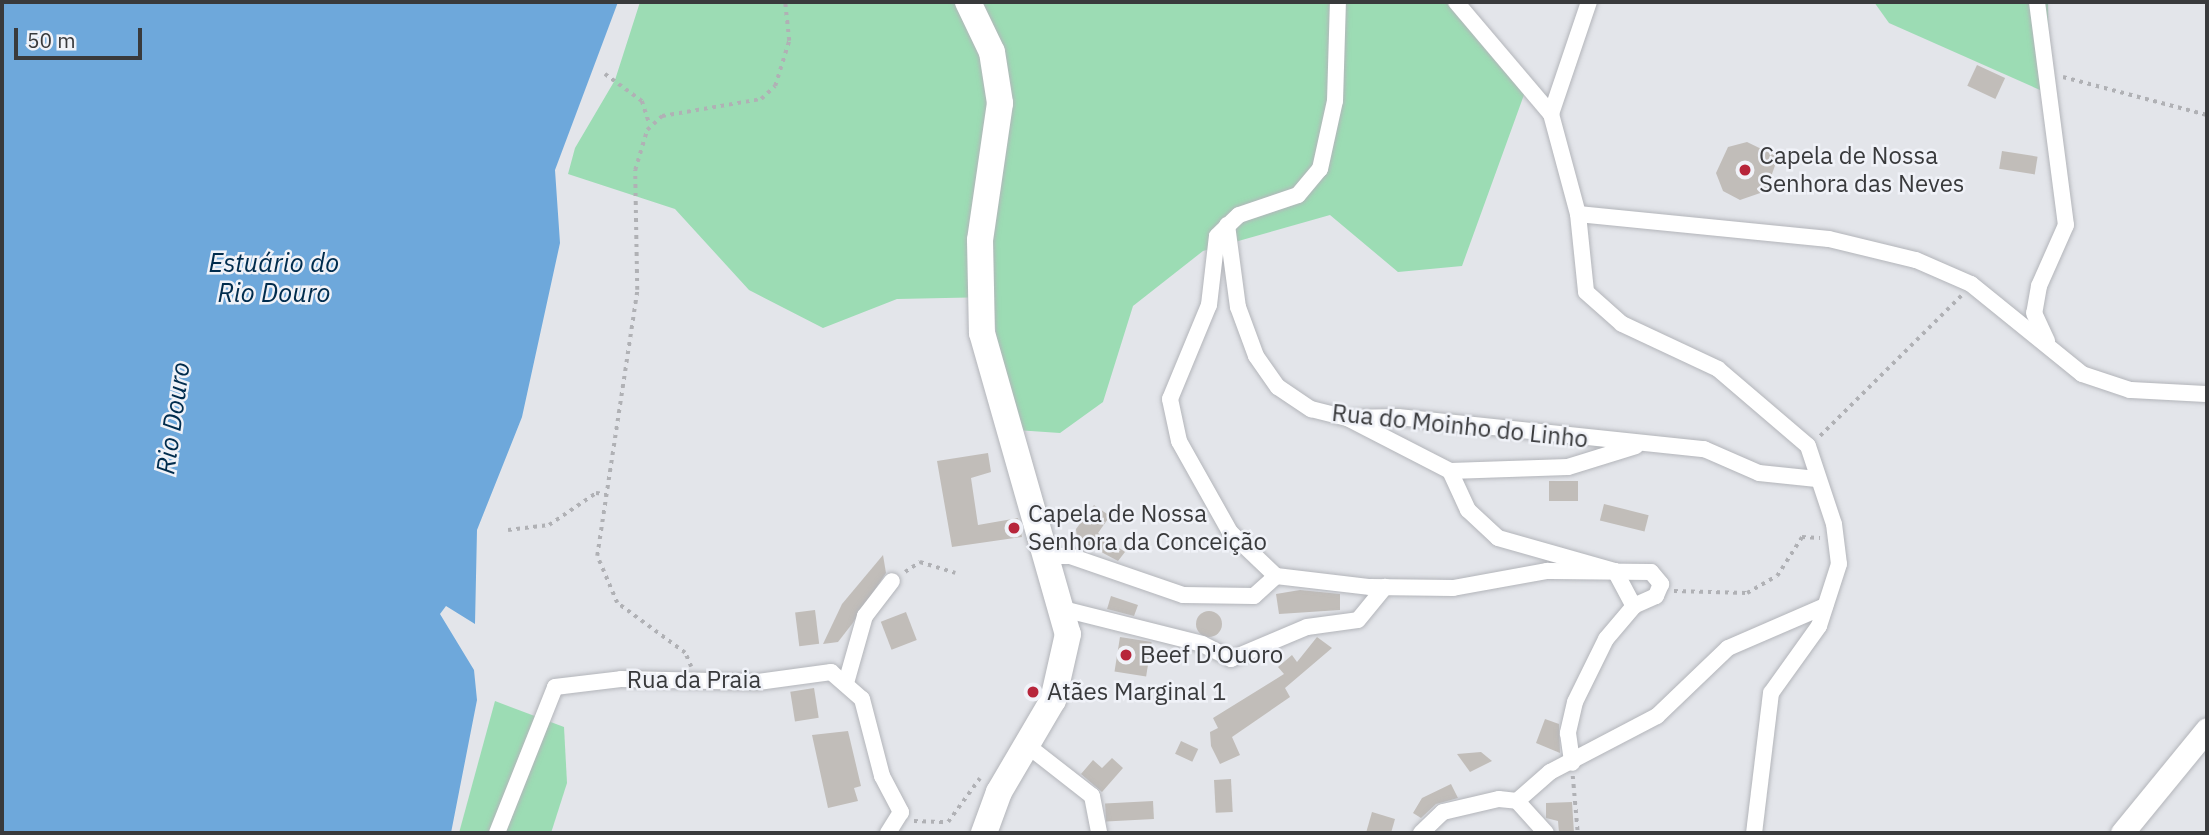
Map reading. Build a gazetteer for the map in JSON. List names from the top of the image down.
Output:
{
  "streets": {
    "street": ["Rua do Moinho do Linho", "Rua da Praia"]
  },
  "water": ["Estuário do Rio Douro", "Rio Douro"],
  "places": [
    "Capela de Nossa Senhora das Neves",
    "Capela de Nossa Senhora da Conceição",
    "Beef D'Ouoro",
    "Atães Marginal 1"
  ],
  "scale_bar": "50 m"
}
